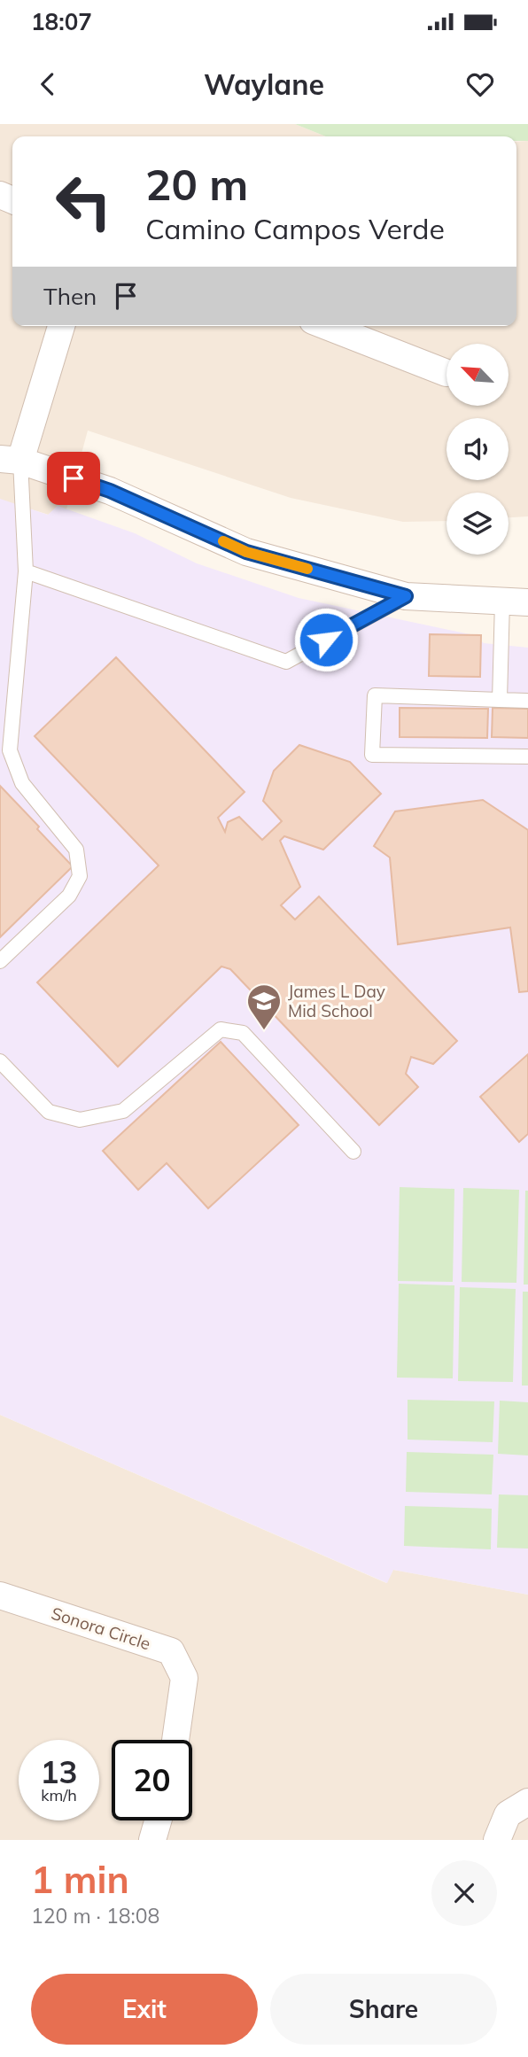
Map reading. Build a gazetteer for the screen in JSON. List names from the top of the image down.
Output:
{
  "streets": {
    "street": ["Sonora Circle"]
  },
  "places": {
    "school or university": ["James L Day Mid School"]
  },
  "north": "top left",
  "page": {
    "status": "18:07",
    "header": "Waylane",
    "turn": ["20 m", "Camino Campos Verde"],
    "then": "Then",
    "speed": "13 km/h",
    "limit": "20",
    "heading": ["1 min", "120 m · 18:08"],
    "buttons": ["Exit", "Share"]
  }
}
